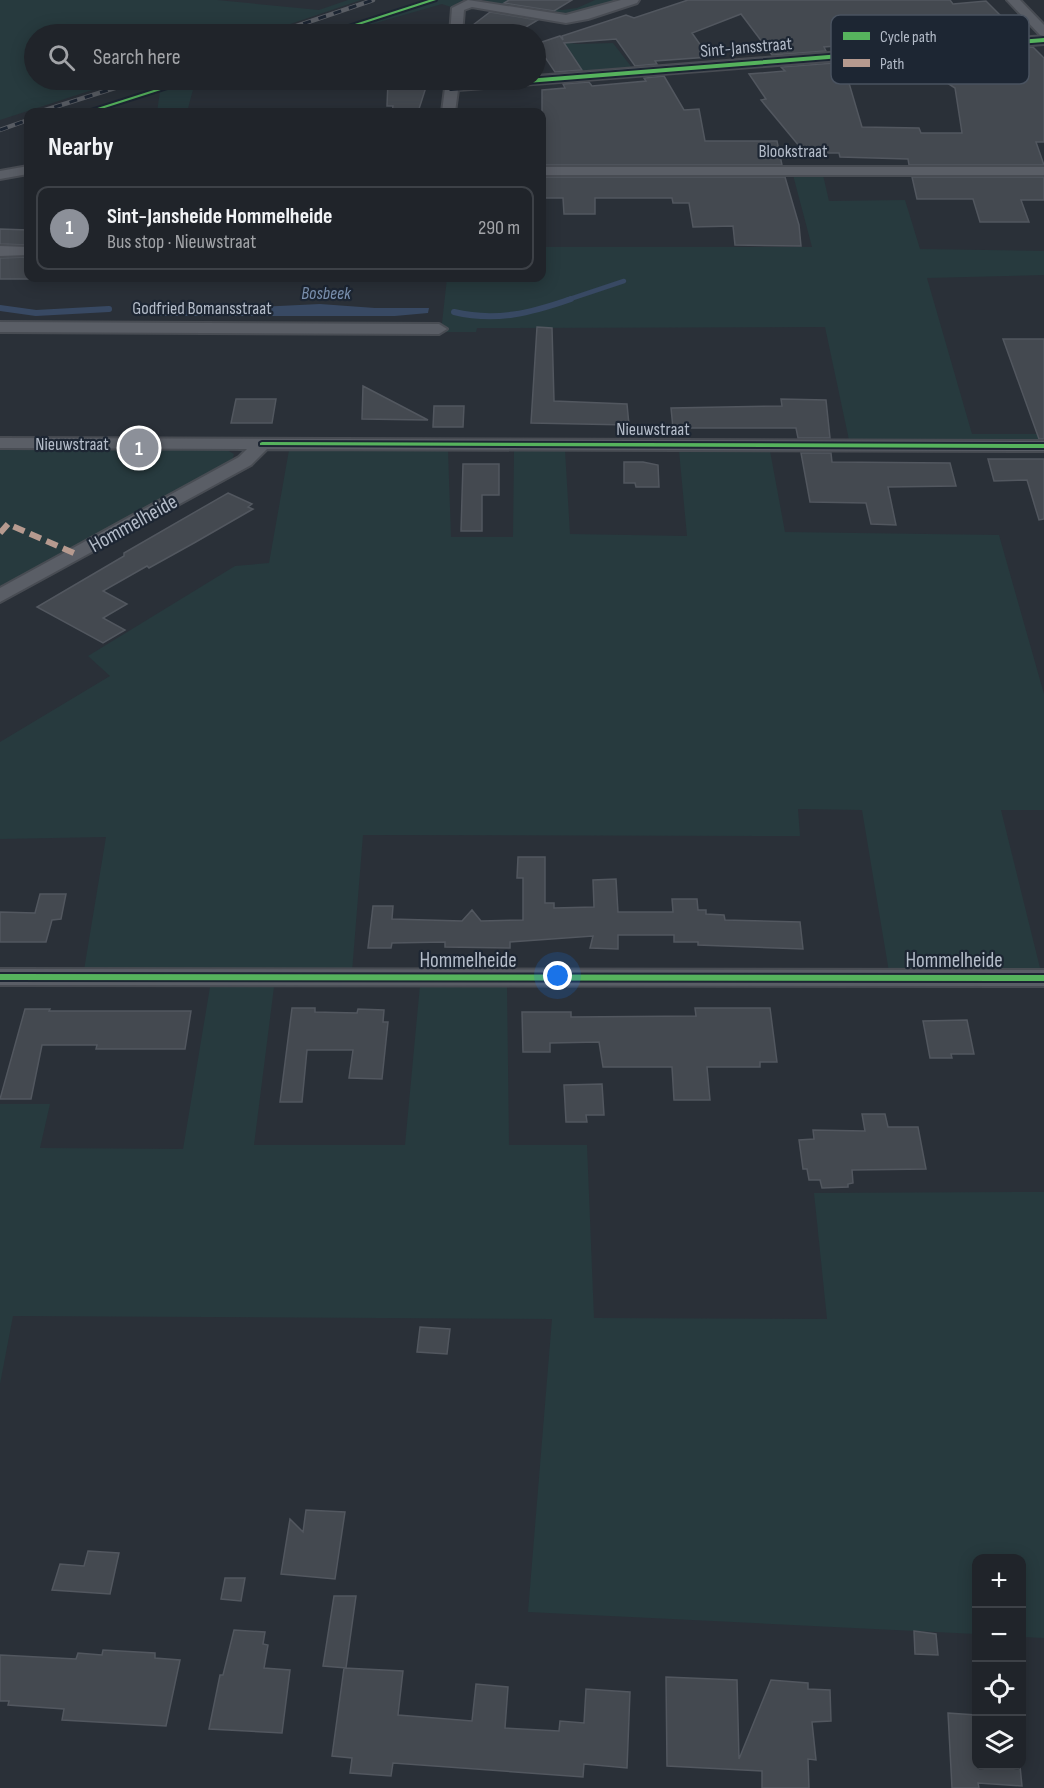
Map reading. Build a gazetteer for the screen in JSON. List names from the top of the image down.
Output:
{
  "streets": {
    "street": [
      "Sint-Jansstraat",
      "Blookstraat",
      "Godfried Bomansstraat",
      "Nieuwstraat",
      "Hommelheide"
    ]
  },
  "crossings": [
    ["Nieuwstraat", "Hommelheide"]
  ],
  "water": ["Bosbeek"],
  "legend": ["Cycle path", "Path"],
  "page": {
    "search": "Search here",
    "heading": "Nearby",
    "list": [
      {
        "mark": "1",
        "name": "Sint-Jansheide Hommelheide",
        "note": "Bus stop · Nieuwstraat",
        "value": "290 m"
      }
    ],
    "pins": "1",
    "map_buttons": ["+", "−"]
  }
}
